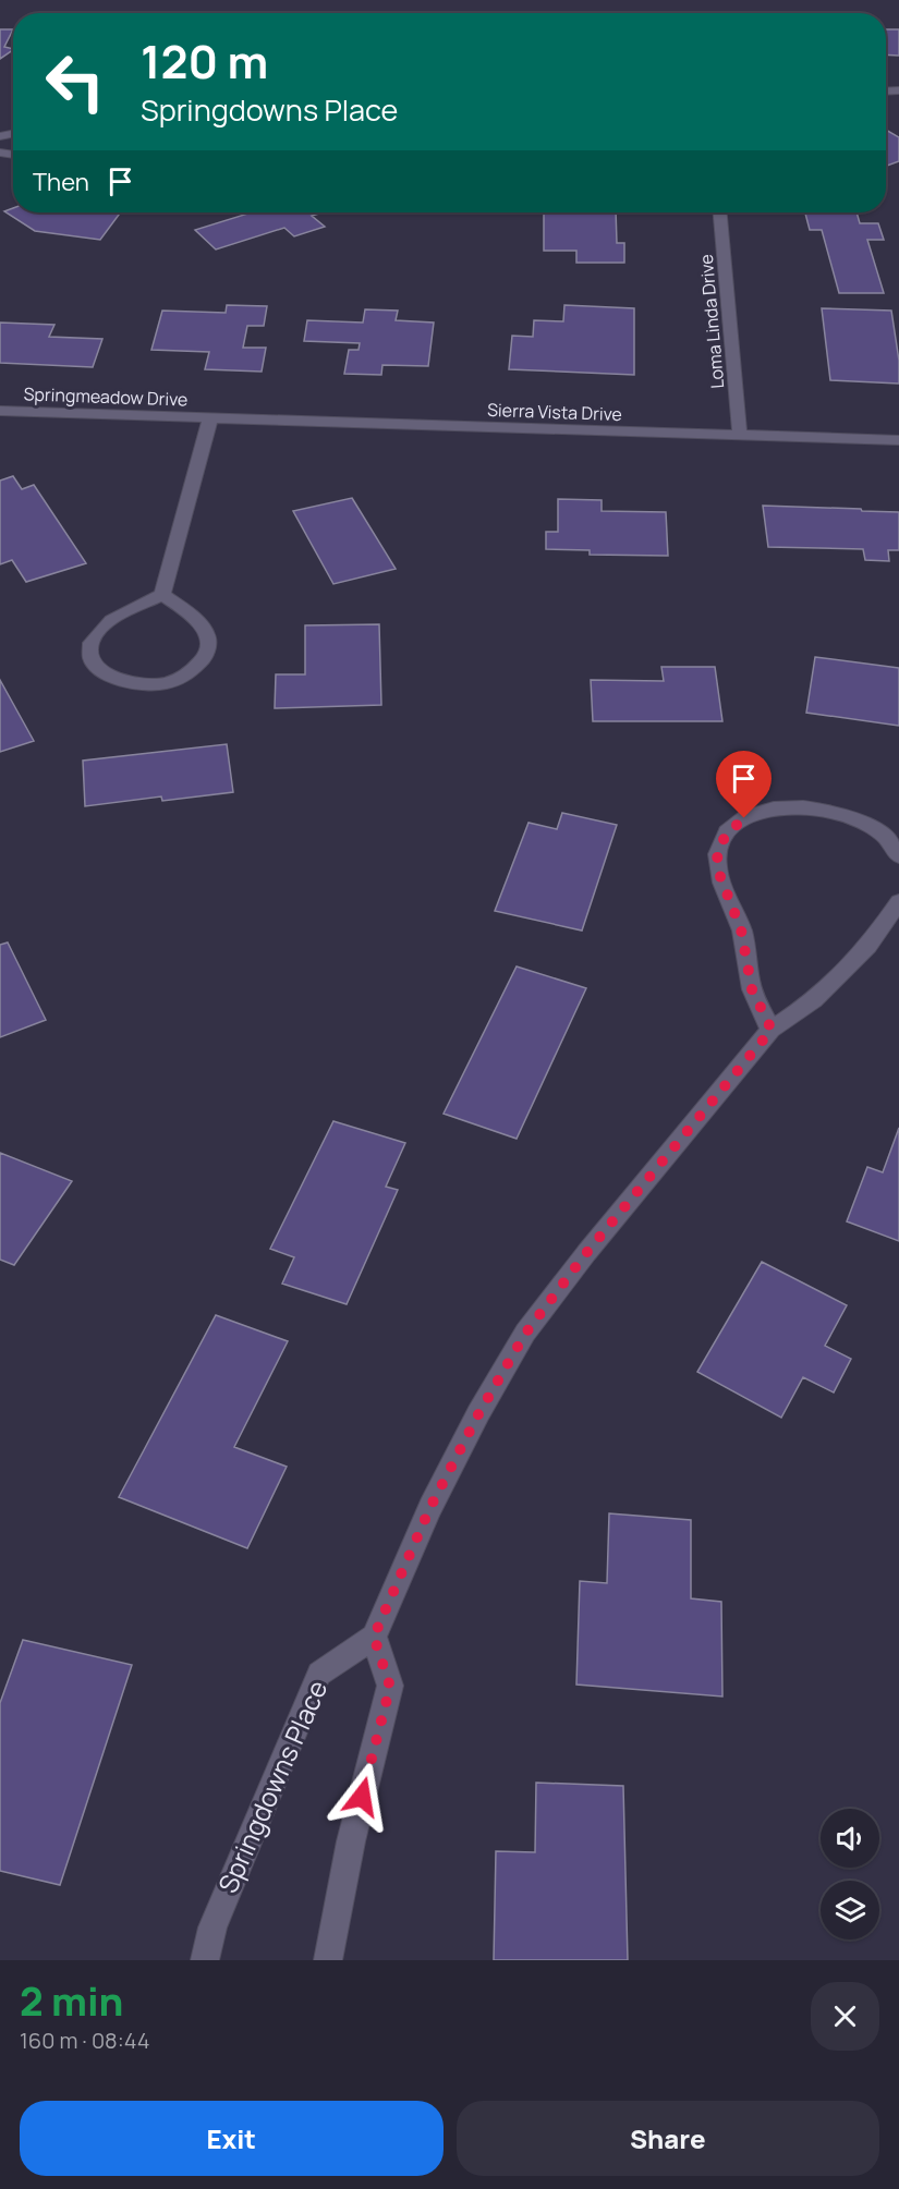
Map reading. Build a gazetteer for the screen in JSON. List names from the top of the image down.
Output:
{
  "streets": {
    "street": [
      "Loma Linda Drive",
      "Springmeadow Drive",
      "Sierra Vista Drive",
      "Springdowns Place"
    ]
  },
  "crossings": [
    ["Loma Linda Drive", "Sierra Vista Drive"],
    ["Springmeadow Drive", "Sierra Vista Drive"]
  ],
  "page": {
    "turn": ["120 m", "Springdowns Place"],
    "then": "Then",
    "heading": ["2 min", "160 m · 08:44"],
    "buttons": ["Exit", "Share"]
  }
}
